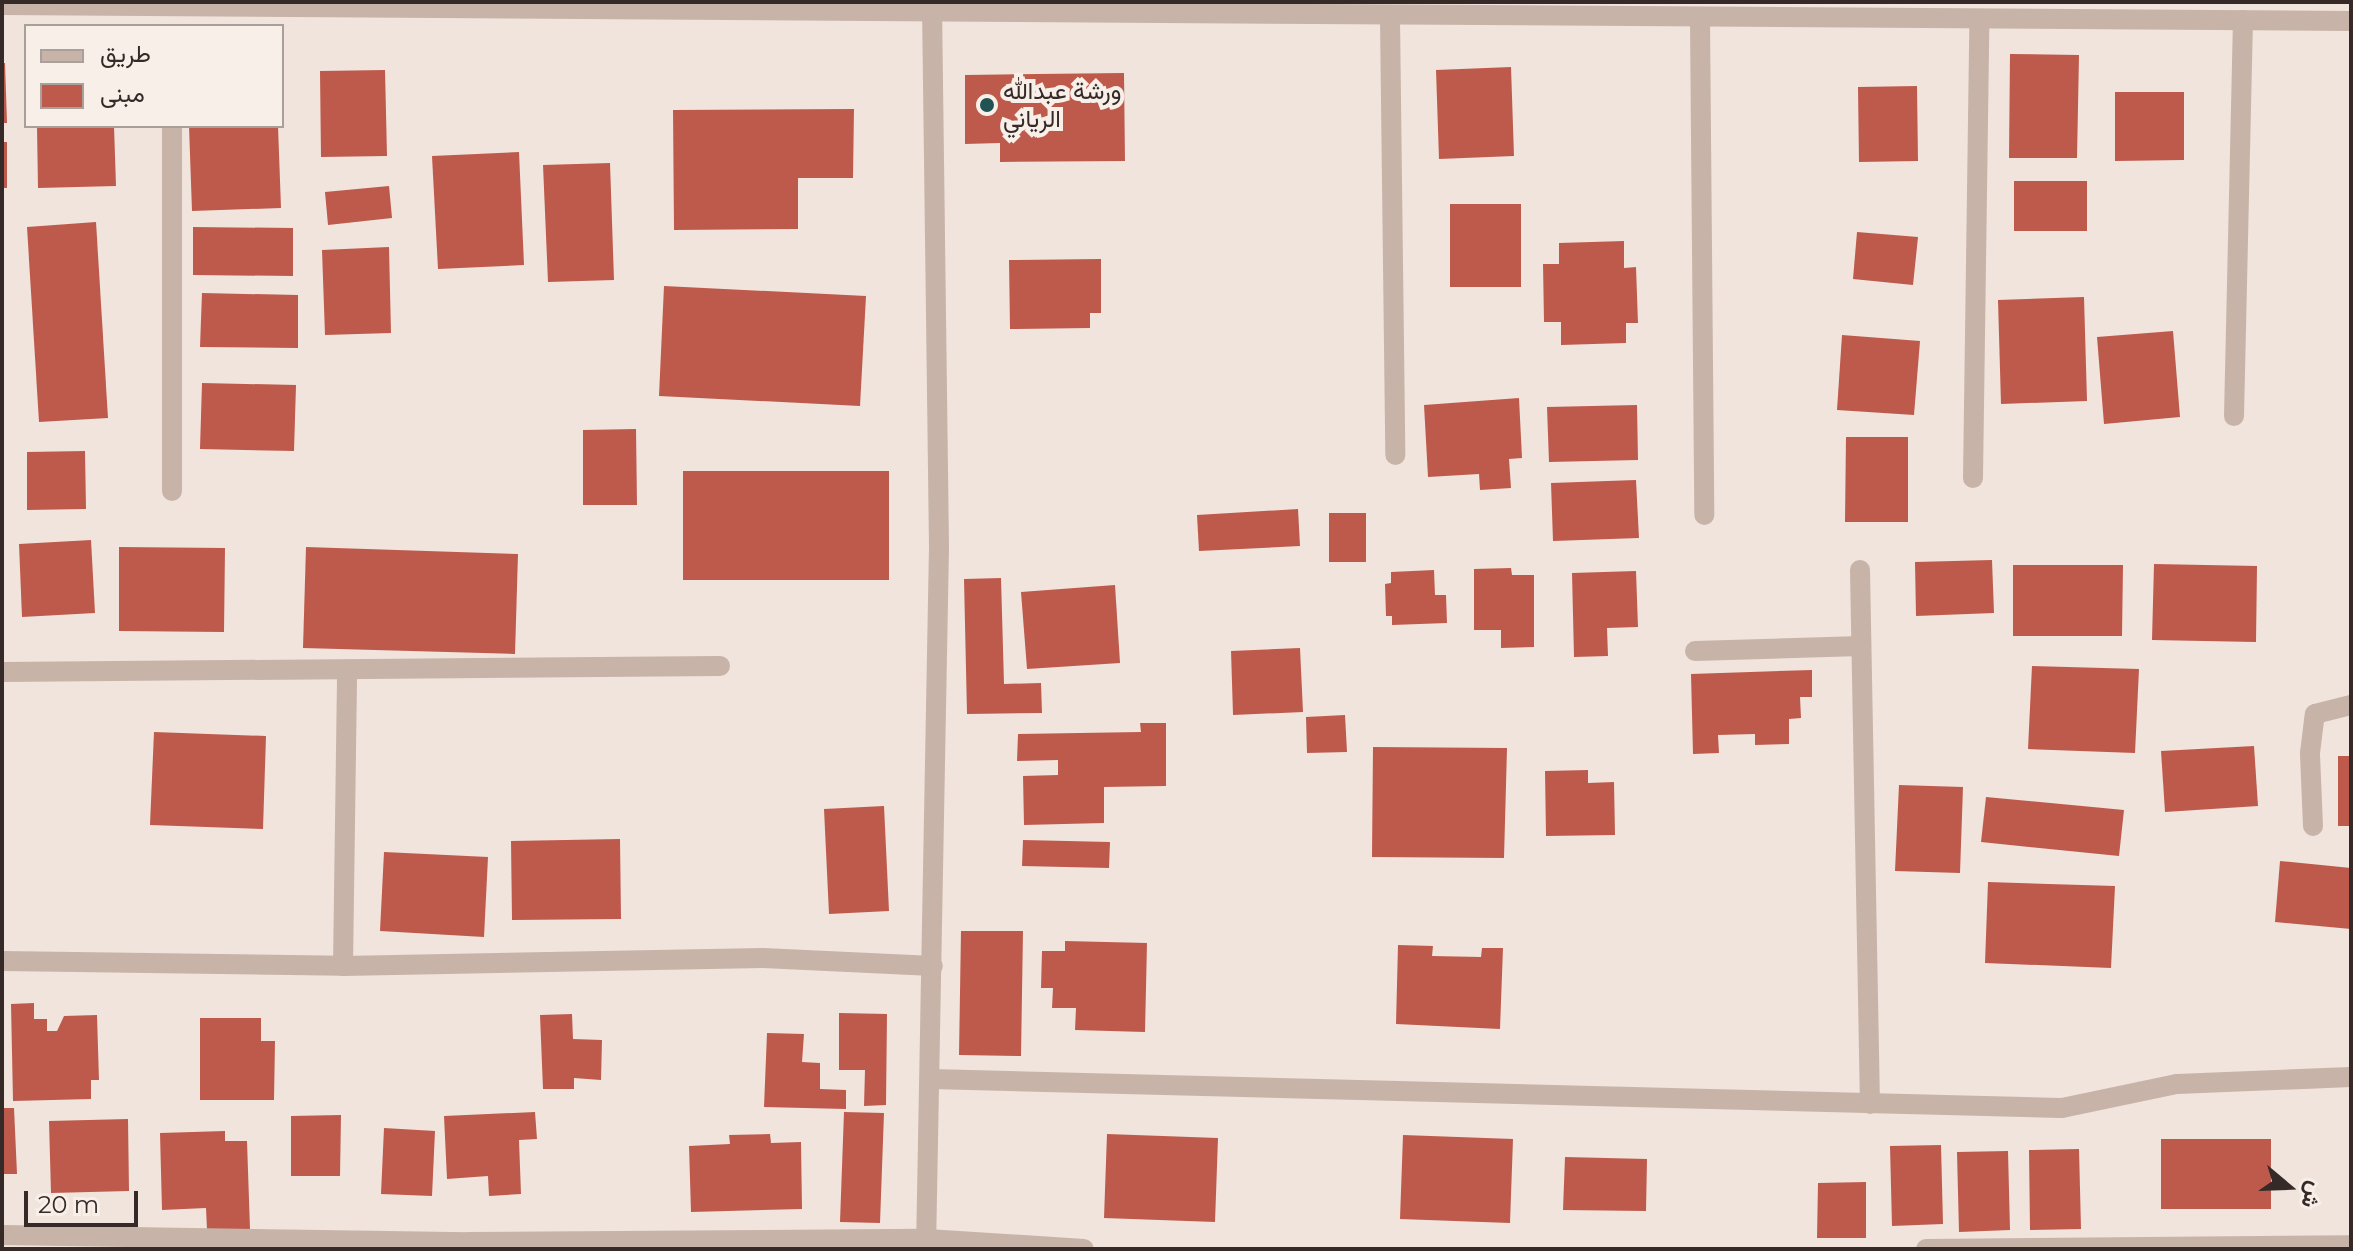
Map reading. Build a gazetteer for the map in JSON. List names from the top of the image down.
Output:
{
  "places": ["ورشة عبدالله الرياني"],
  "legend": ["طريق", "مبنى"],
  "scale_bar": "20 m",
  "north": "right"
}
